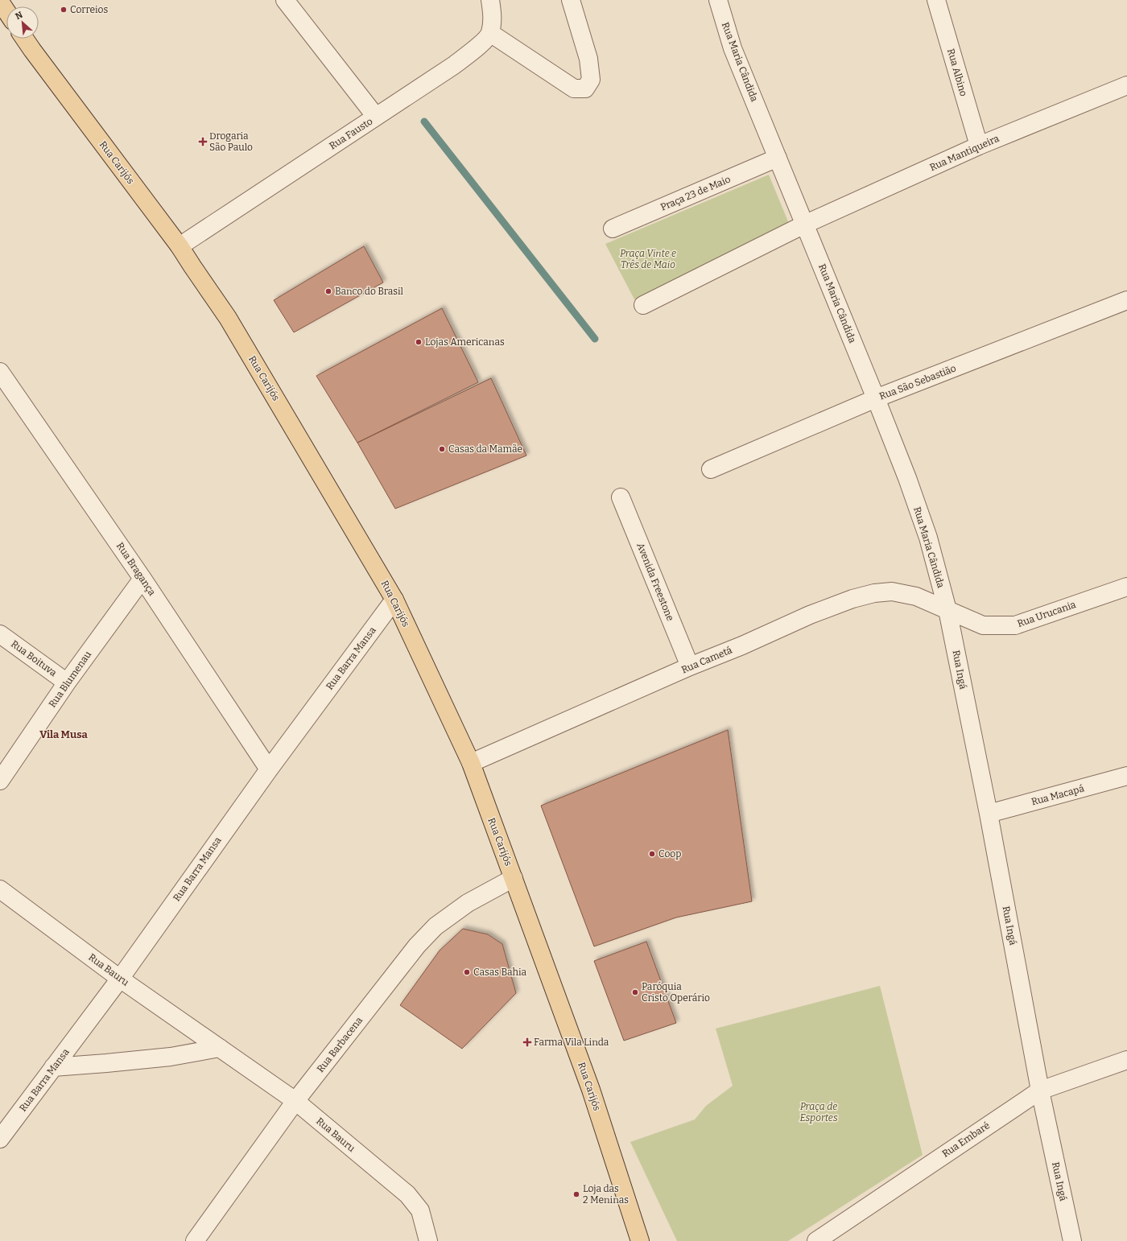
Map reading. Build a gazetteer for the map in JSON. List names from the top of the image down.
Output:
{
  "streets": {
    "main road": ["Rua Carijós"],
    "street": [
      "Rua Maria Cândida",
      "Rua Albino",
      "Rua Fausto",
      "Rua Mantiqueira",
      "Praça 23 de Maio",
      "Rua São Sebastião",
      "Rua Bragança",
      "Avenida Freestone",
      "Rua Urucania",
      "Rua Boituva",
      "Rua Barra Mansa",
      "Rua Cametá",
      "Rua Ingá",
      "Rua Blumenau",
      "Rua Macapá",
      "Rua Bauru",
      "Rua Barbacena",
      "Rua Embaré"
    ]
  },
  "crossings": [
    ["Rua Maria Cândida", "Rua Mantiqueira"],
    ["Rua Maria Cândida", "Praça 23 de Maio"],
    ["Rua Maria Cândida", "Rua São Sebastião"],
    ["Rua Maria Cândida", "Rua Urucania"],
    ["Rua Maria Cândida", "Rua Cametá"],
    ["Rua Maria Cândida", "Rua Ingá"],
    ["Rua Albino", "Rua Mantiqueira"],
    ["Rua Fausto", "Rua Carijós"],
    ["Rua Carijós", "Rua Barra Mansa"],
    ["Rua Carijós", "Rua Cametá"],
    ["Rua Carijós", "Rua Barbacena"],
    ["Rua Bragança", "Rua Barra Mansa"],
    ["Rua Bragança", "Rua Blumenau"],
    ["Avenida Freestone", "Rua Cametá"],
    ["Rua Urucania", "Rua Cametá"],
    ["Rua Urucania", "Rua Ingá"],
    ["Rua Boituva", "Rua Blumenau"],
    ["Rua Barra Mansa", "Rua Bauru"],
    ["Rua Cametá", "Rua Ingá"],
    ["Rua Ingá", "Rua Macapá"],
    ["Rua Ingá", "Rua Embaré"],
    ["Rua Bauru", "Rua Barbacena"]
  ],
  "districts": ["Vila Musa"],
  "parks": ["Praça Vinte e Três de Maio", "Praça de Esportes"],
  "places": {
    "other": [
      "Correios",
      "Banco do Brasil",
      "Lojas Americanas",
      "Casas da Mamãe",
      "Coop",
      "Casas Bahia",
      "Paróquia Cristo Operário",
      "Loja das 2 Meninas"
    ],
    "health": ["Drogaria São Paulo", "Farma Vila Linda"]
  },
  "north": "top left"
}
